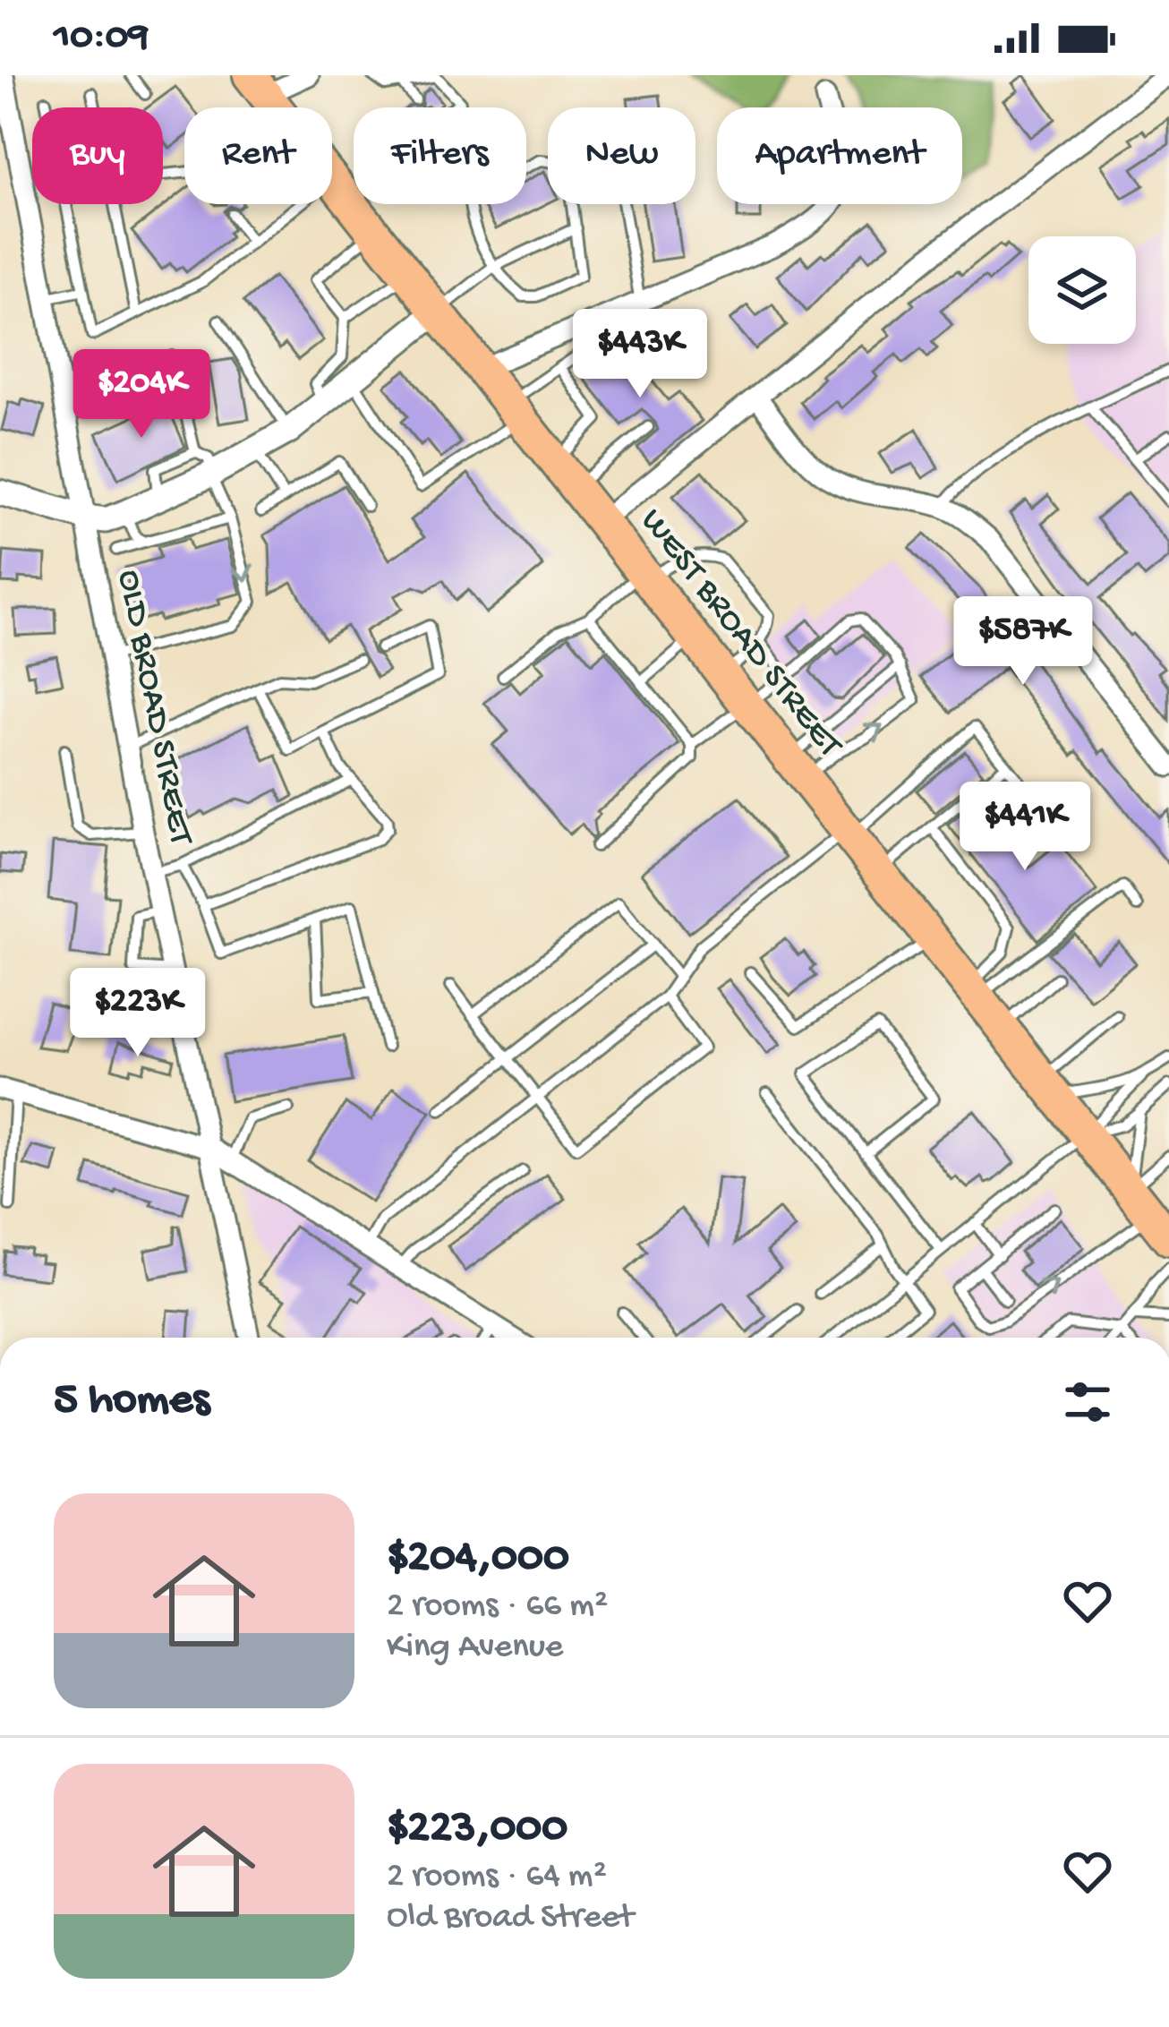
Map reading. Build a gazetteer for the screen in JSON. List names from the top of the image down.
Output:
{
  "streets": {
    "main road": ["WEST BROAD STREET"],
    "street": ["OLD BROAD STREET"]
  },
  "page": {
    "status": "10:09",
    "chip": [
      "Buy",
      "Rent",
      "Filters",
      "New",
      "Apartment"
    ],
    "price": [
      "$443K",
      "$204K",
      "$587K",
      "$441K",
      "$223K"
    ],
    "heading": "5 homes",
    "list": [
      {
        "name": "$204,000",
        "note": "2 rooms · 66 m² · King Avenue"
      },
      {
        "name": "$223,000",
        "note": "2 rooms · 64 m² · Old Broad Street"
      }
    ]
  }
}
